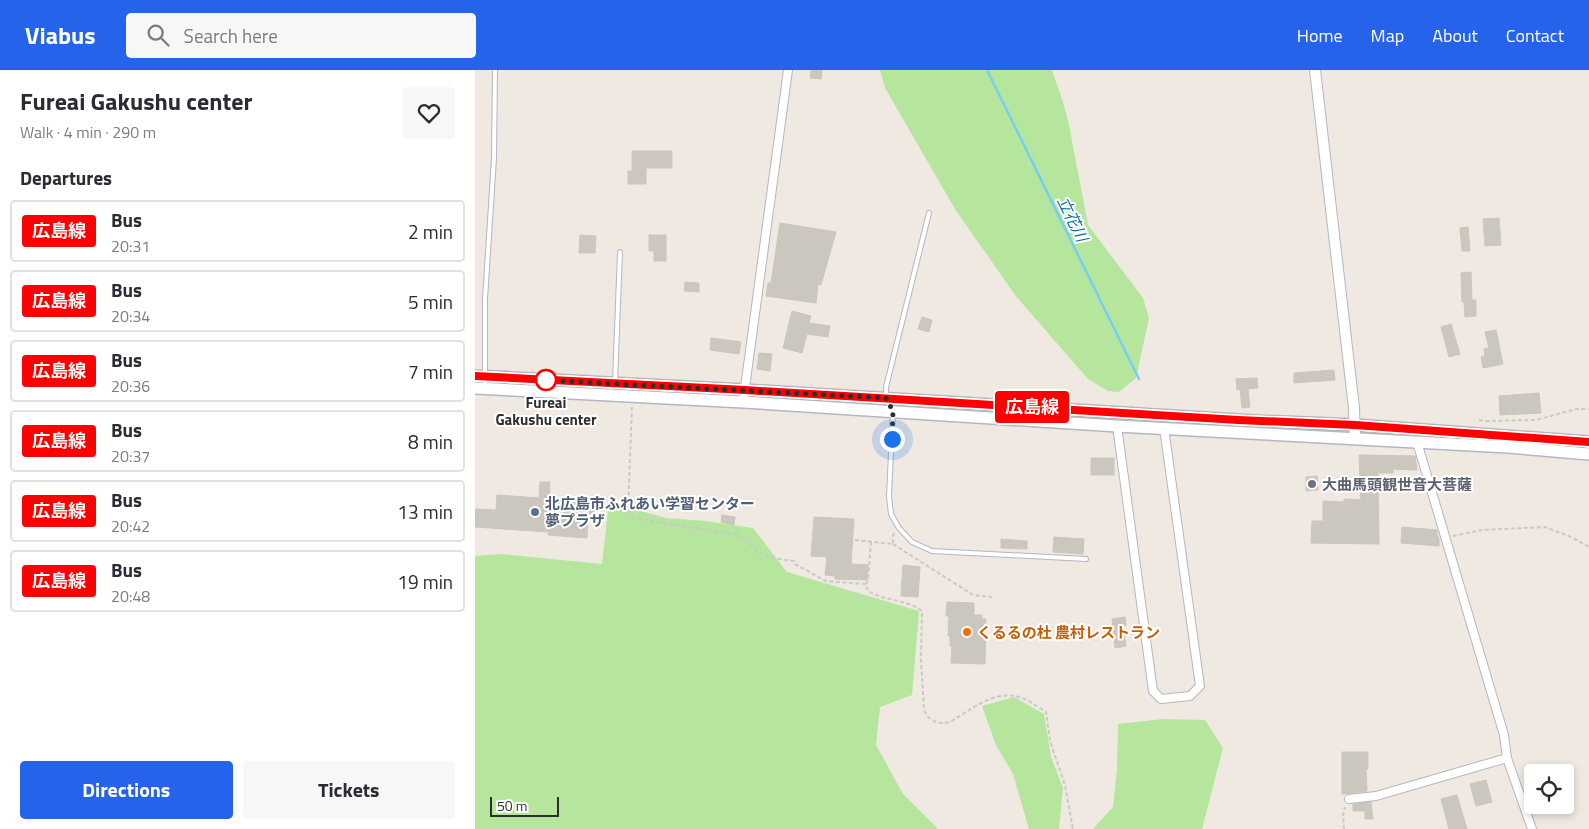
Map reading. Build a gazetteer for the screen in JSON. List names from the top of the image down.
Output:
{
  "water": ["立花川"],
  "places": [
    "Fureai Gakushu center",
    "大曲馬頭観世音大菩薩",
    "北広島市ふれあい学習センター 夢プラザ",
    "くるるの杜 農村レストラン"
  ],
  "lines": ["bus line 広島線"],
  "scale_bar": "50 m",
  "page": {
    "header": "Viabus",
    "search": "Search here",
    "nav": [
      "Home",
      "Map",
      "About",
      "Contact"
    ],
    "heading": [
      ["Fureai Gakushu center", "Walk · 4 min · 290 m"],
      "Departures"
    ],
    "on_map": "広島線",
    "list": [
      {
        "mark": "広島線",
        "name": "Bus",
        "note": "20:31",
        "value": "2 min"
      },
      {
        "mark": "広島線",
        "name": "Bus",
        "note": "20:34",
        "value": "5 min"
      },
      {
        "mark": "広島線",
        "name": "Bus",
        "note": "20:36",
        "value": "7 min"
      },
      {
        "mark": "広島線",
        "name": "Bus",
        "note": "20:37",
        "value": "8 min"
      },
      {
        "mark": "広島線",
        "name": "Bus",
        "note": "20:42",
        "value": "13 min"
      },
      {
        "mark": "広島線",
        "name": "Bus",
        "note": "20:48",
        "value": "19 min"
      }
    ],
    "buttons": ["Directions", "Tickets"],
    "scale": "50 m"
  }
}
